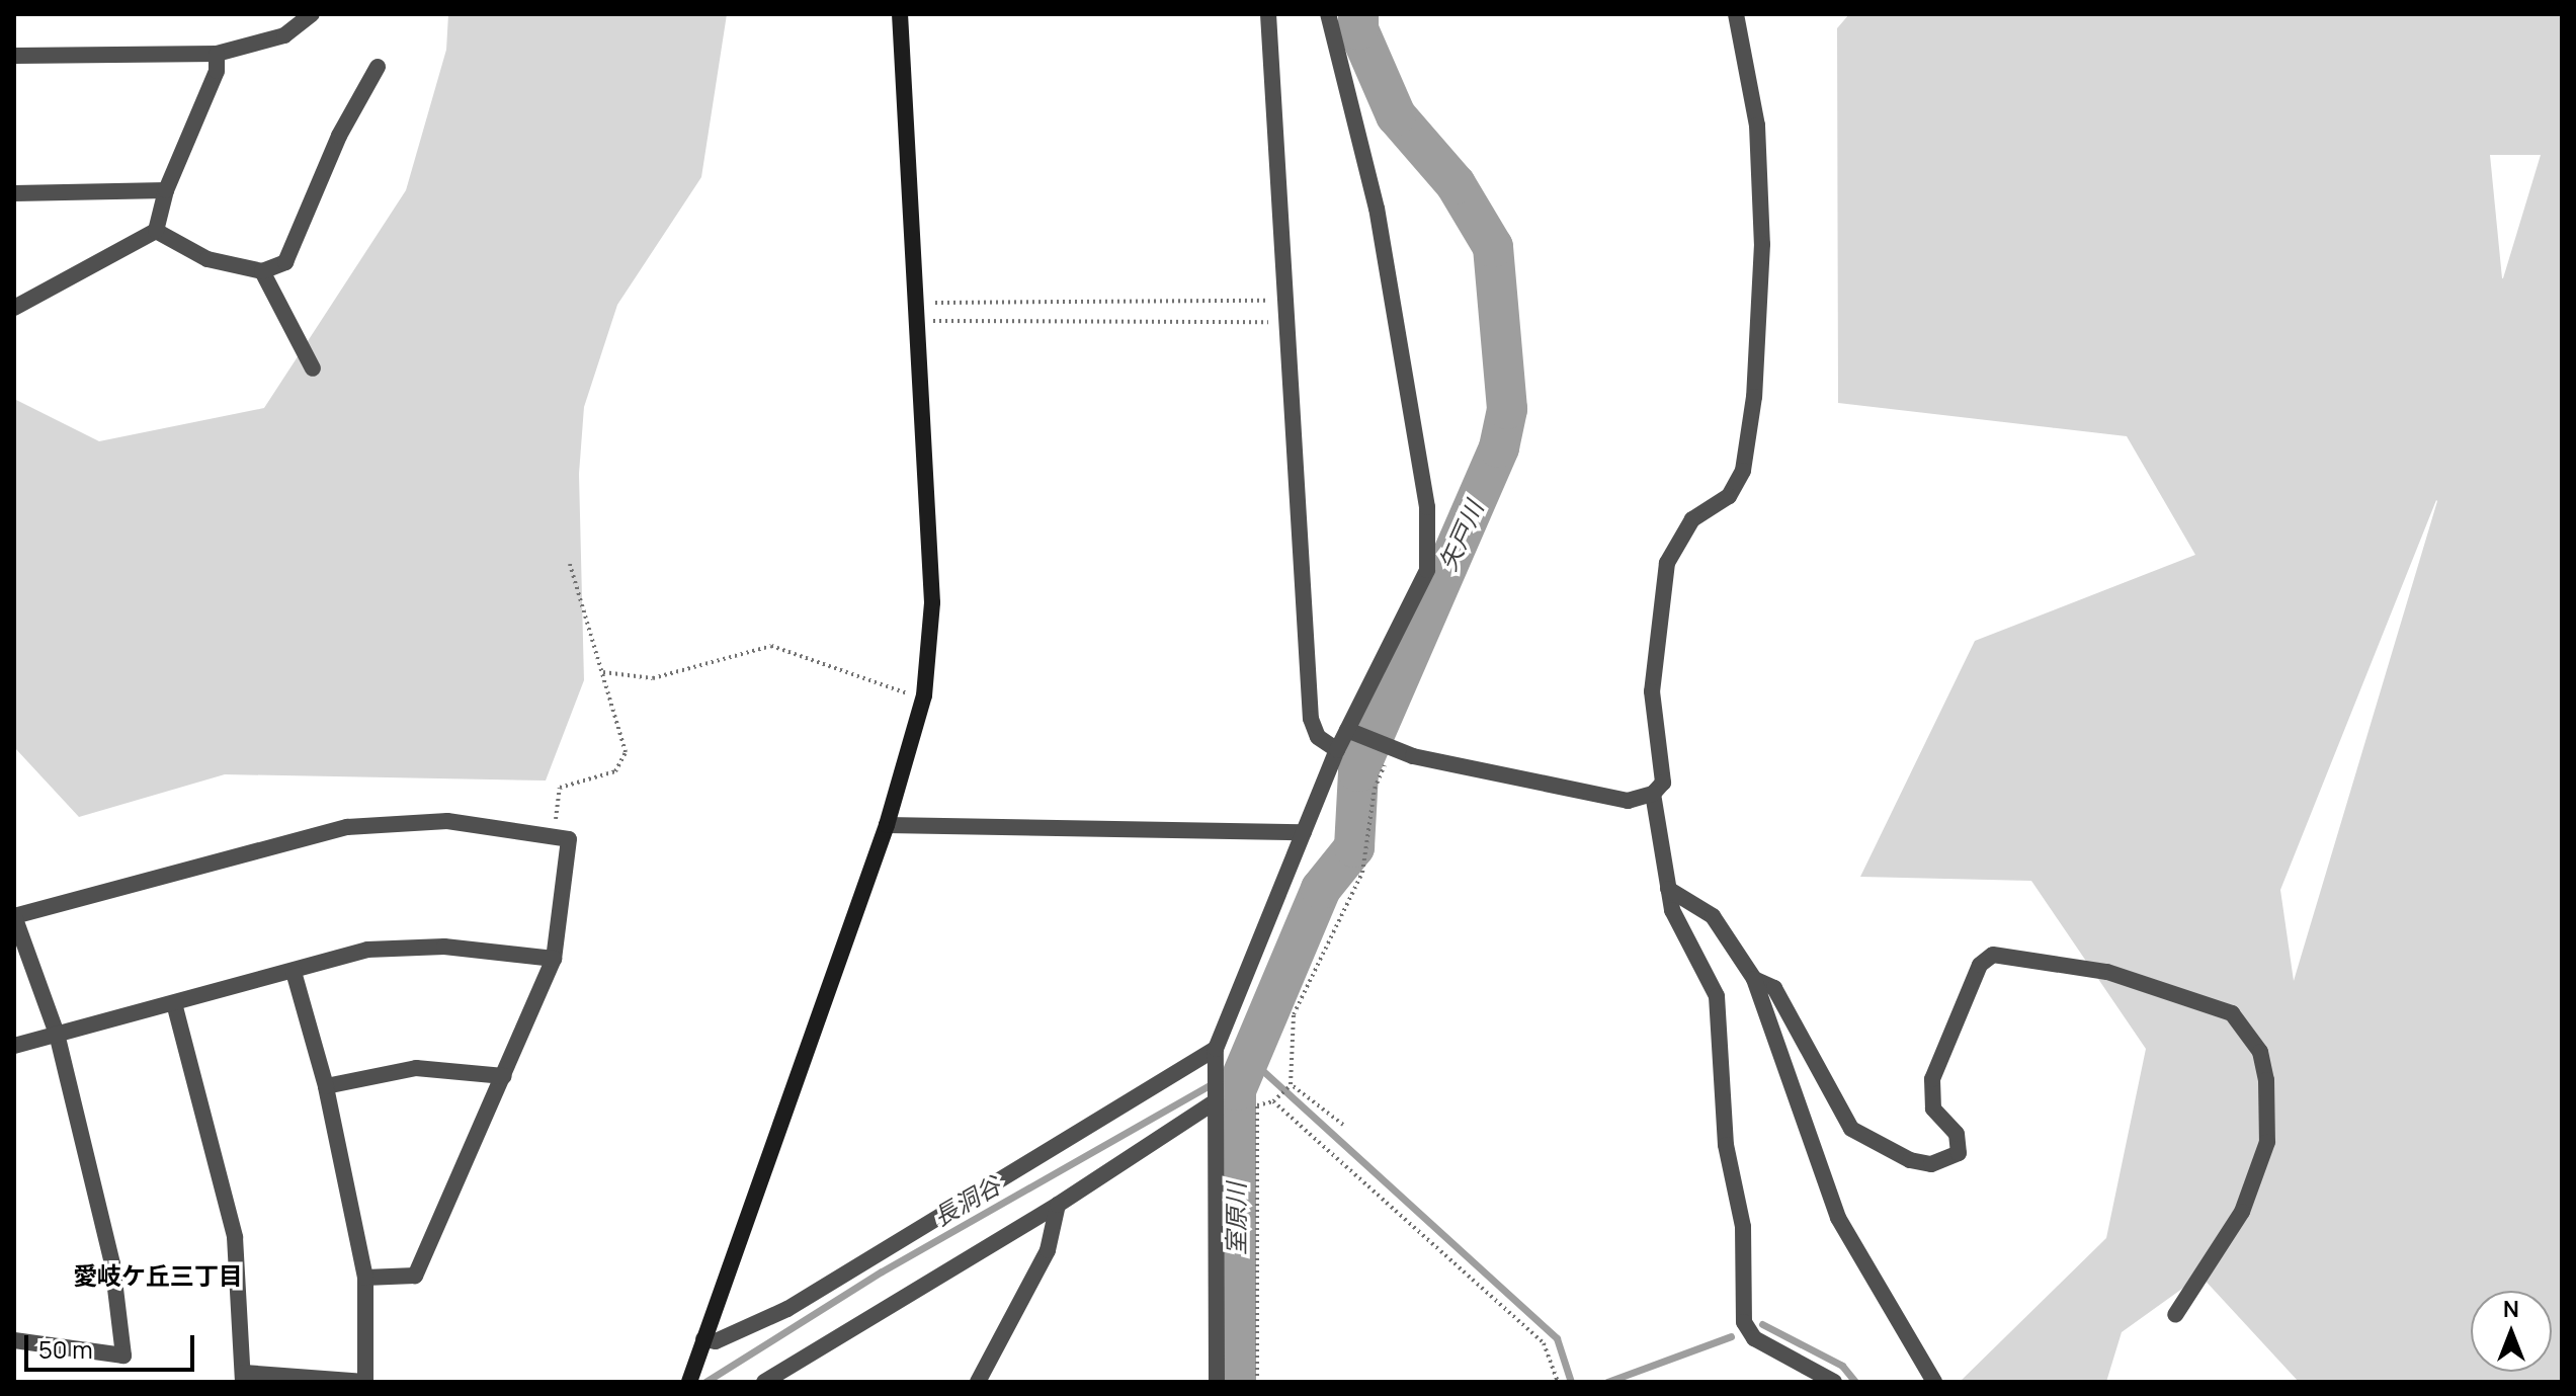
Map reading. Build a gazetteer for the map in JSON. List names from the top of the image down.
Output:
{
  "districts": ["愛岐ケ丘三丁目"],
  "water": ["矢戸川", "長洞谷", "室原川"],
  "scale_bar": "50 m",
  "north": "top"
}
